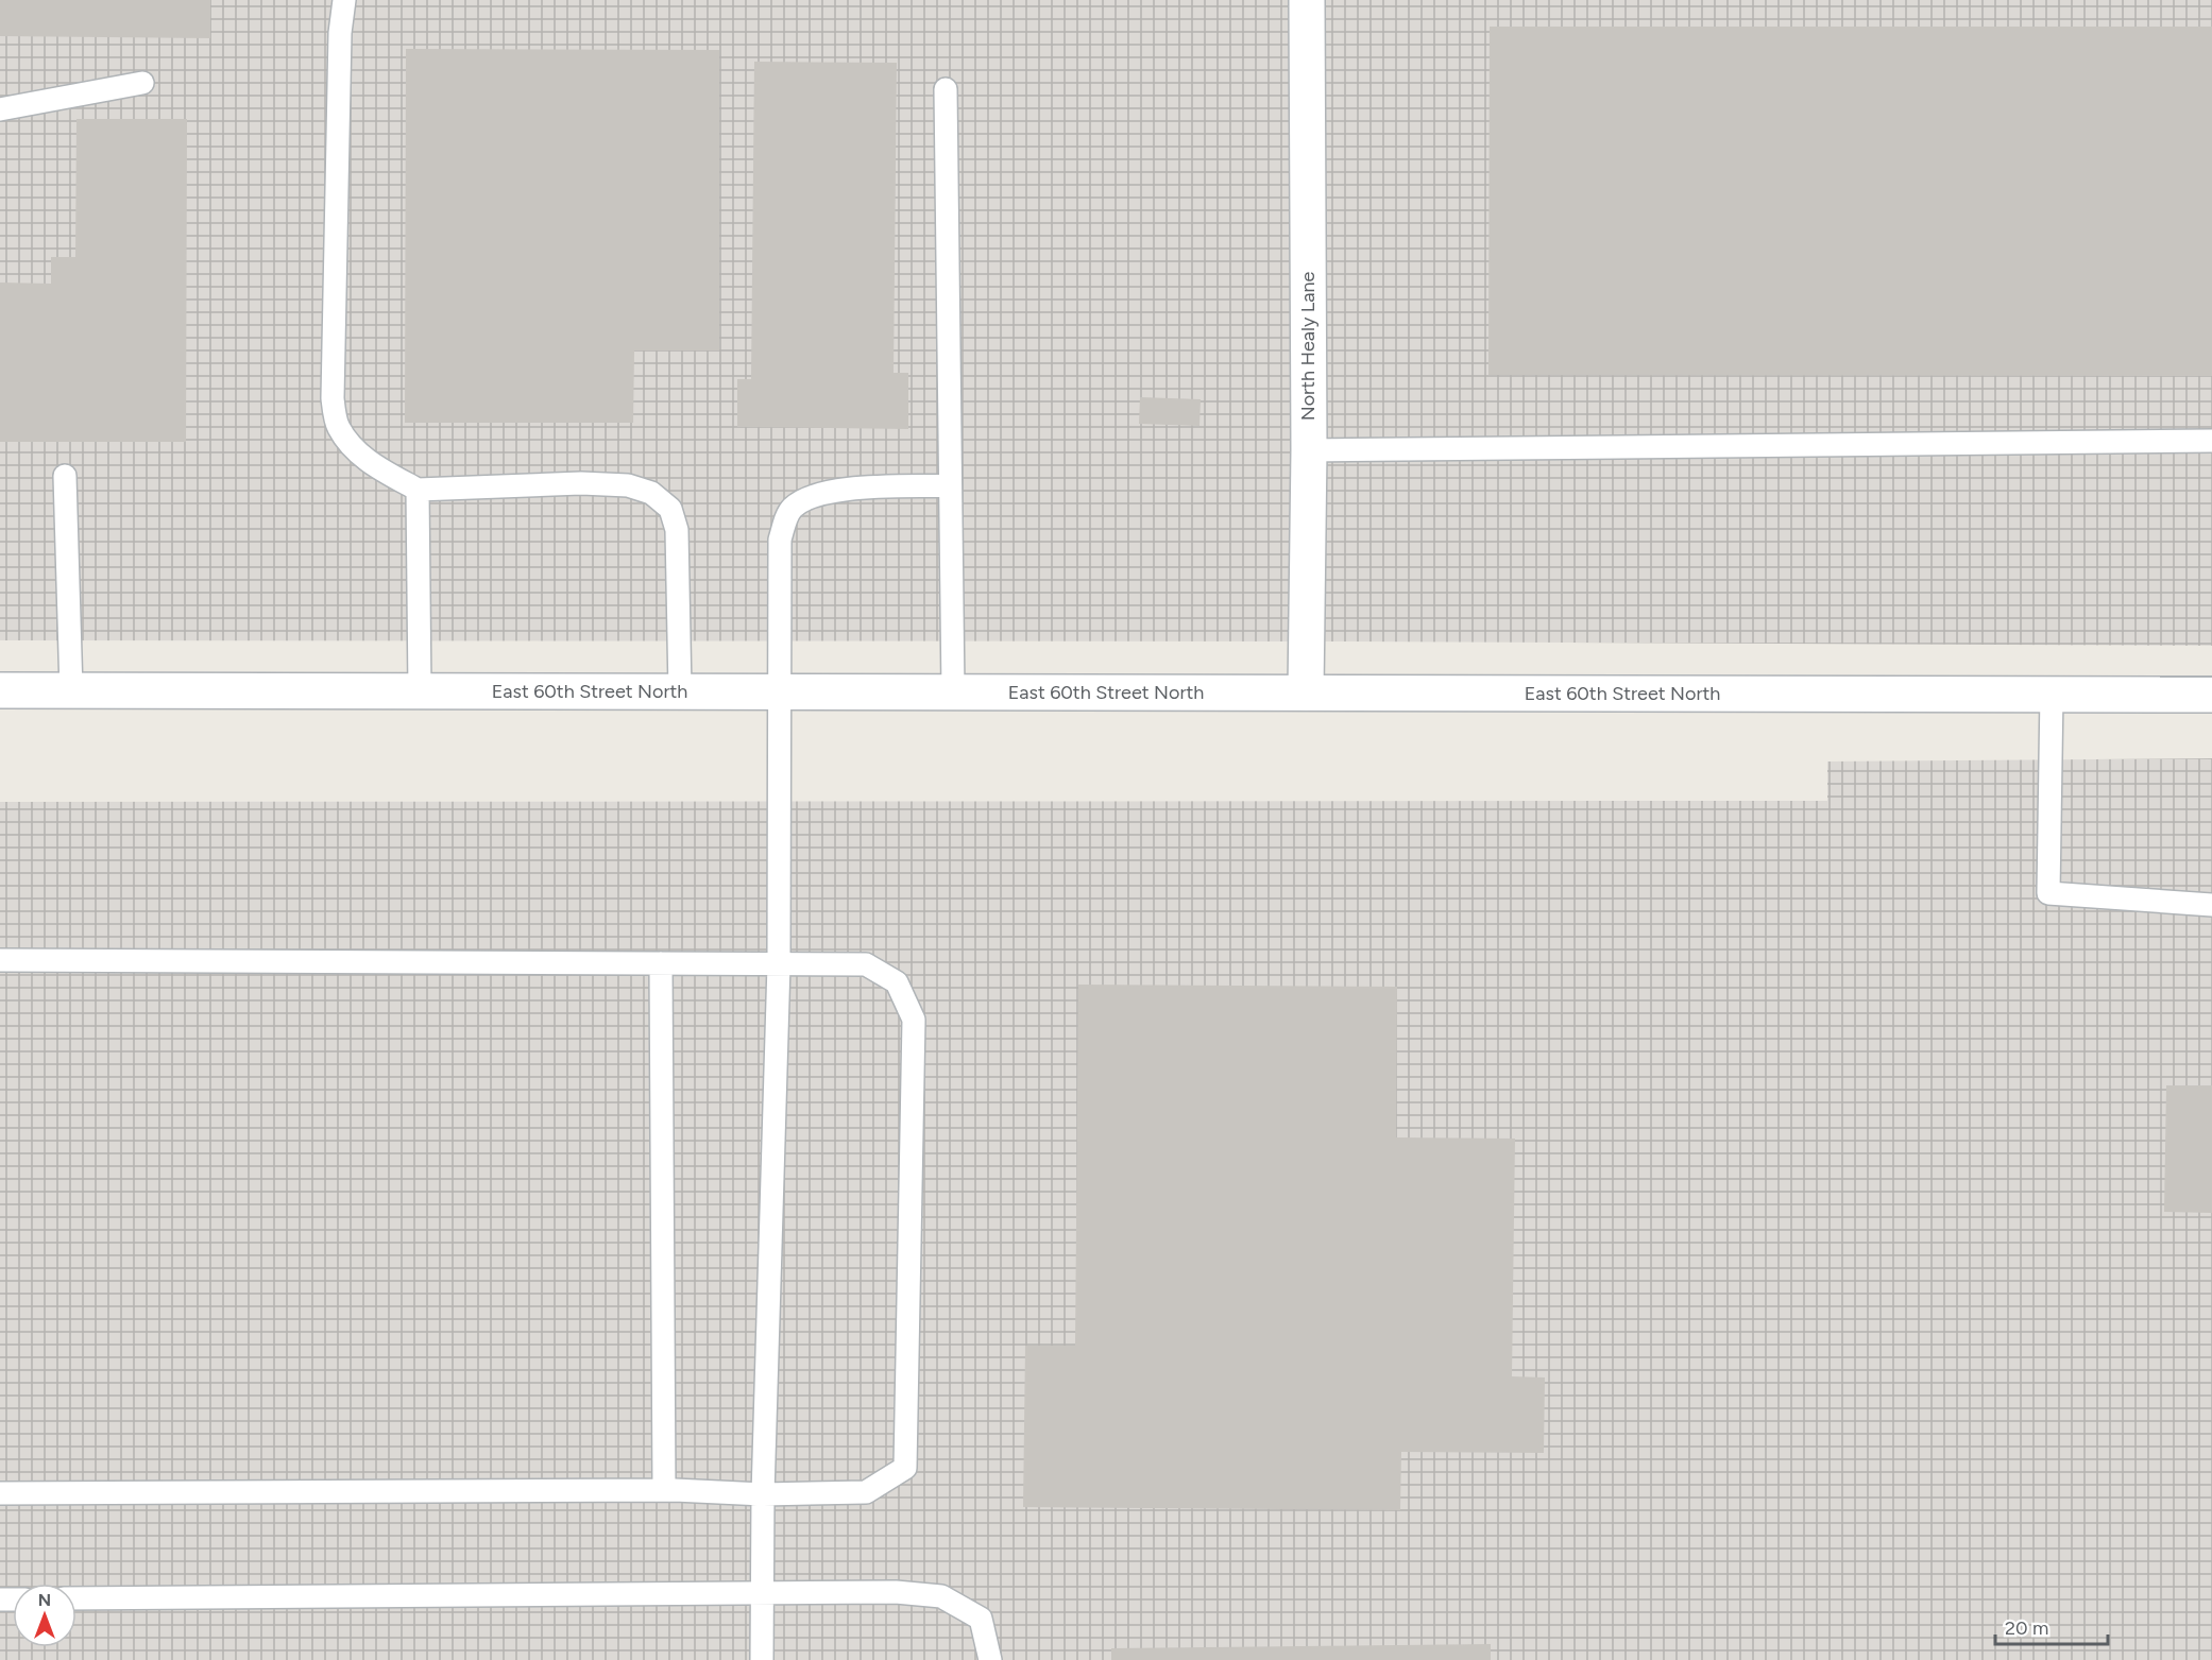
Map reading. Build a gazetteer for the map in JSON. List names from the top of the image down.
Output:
{
  "streets": {
    "main road": ["North Healy Lane", "East 60th Street North"]
  },
  "crossings": [
    ["North Healy Lane", "East 60th Street North"]
  ],
  "scale_bar": "20 m",
  "north": "top"
}
